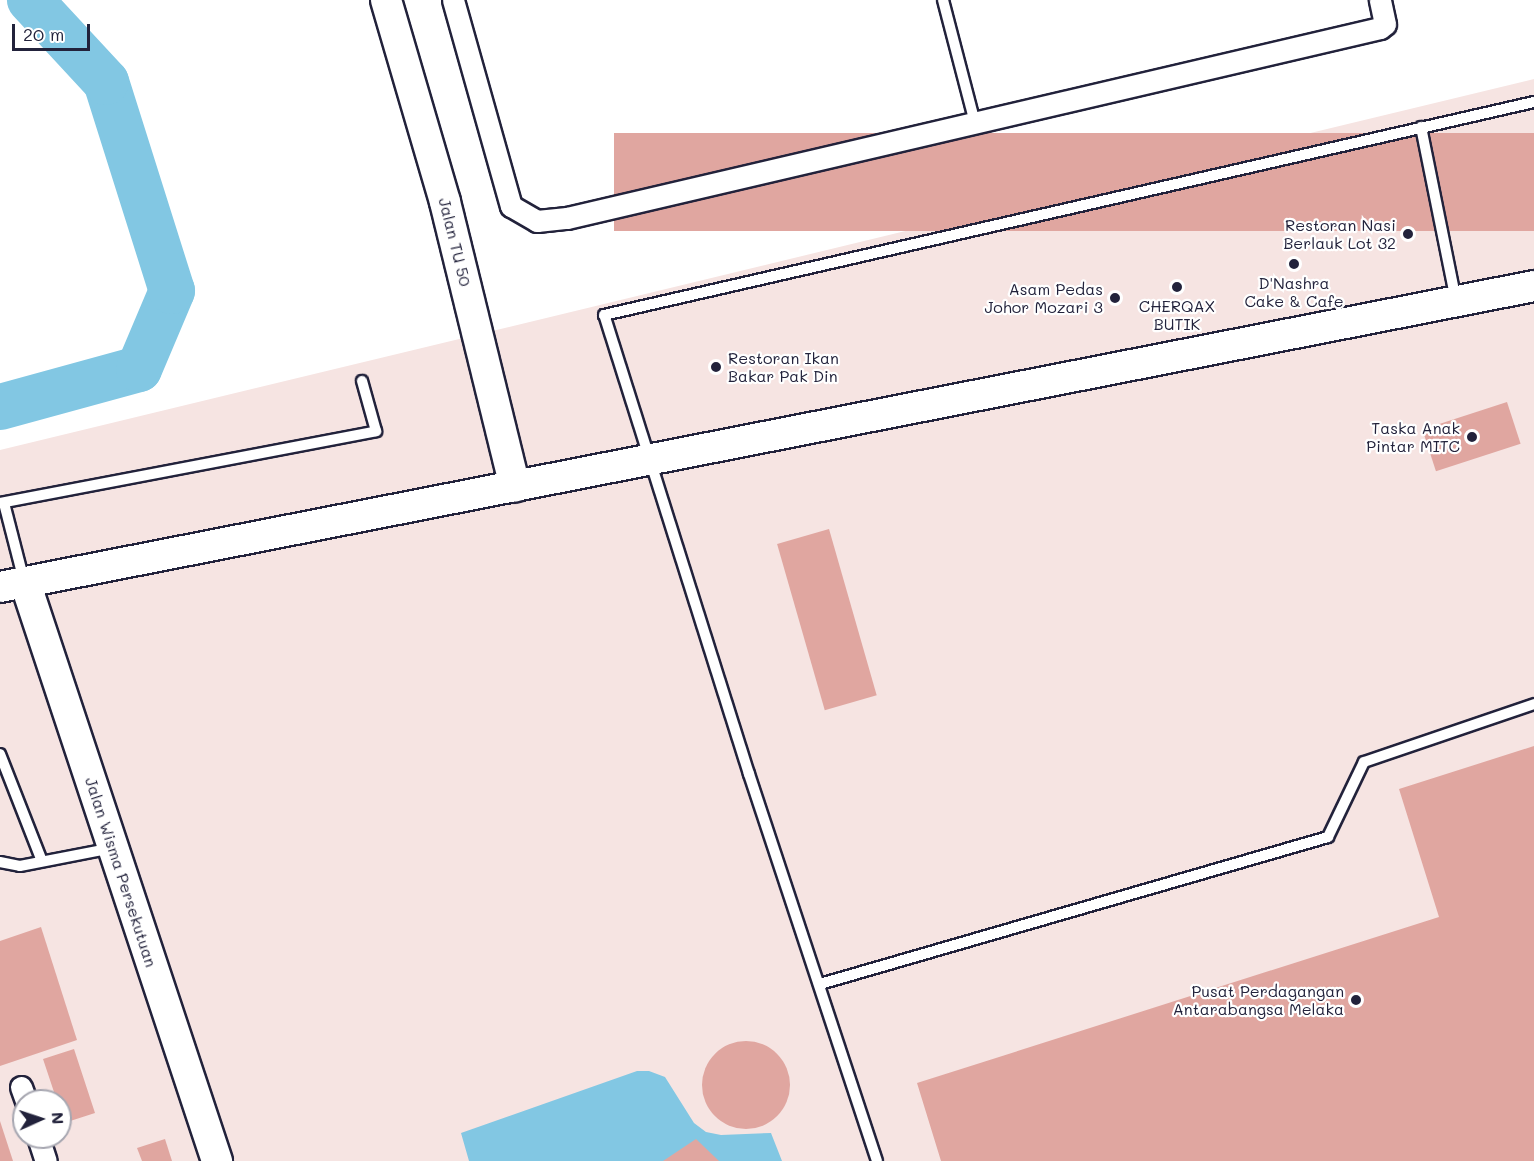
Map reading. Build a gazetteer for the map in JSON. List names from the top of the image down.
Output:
{
  "streets": {
    "street": ["Jalan TU 50", "Jalan Wisma Persekutuan"]
  },
  "places": [
    "Restoran Nasi Berlauk Lot 32",
    "D'Nashra Cake & Cafe",
    "CHERQAX BUTIK",
    "Asam Pedas Johor Mozari 3",
    "Restoran Ikan Bakar Pak Din",
    "Taska Anak Pintar MITC",
    "Pusat Perdagangan Antarabangsa Melaka"
  ],
  "scale_bar": "20 m",
  "north": "right"
}
